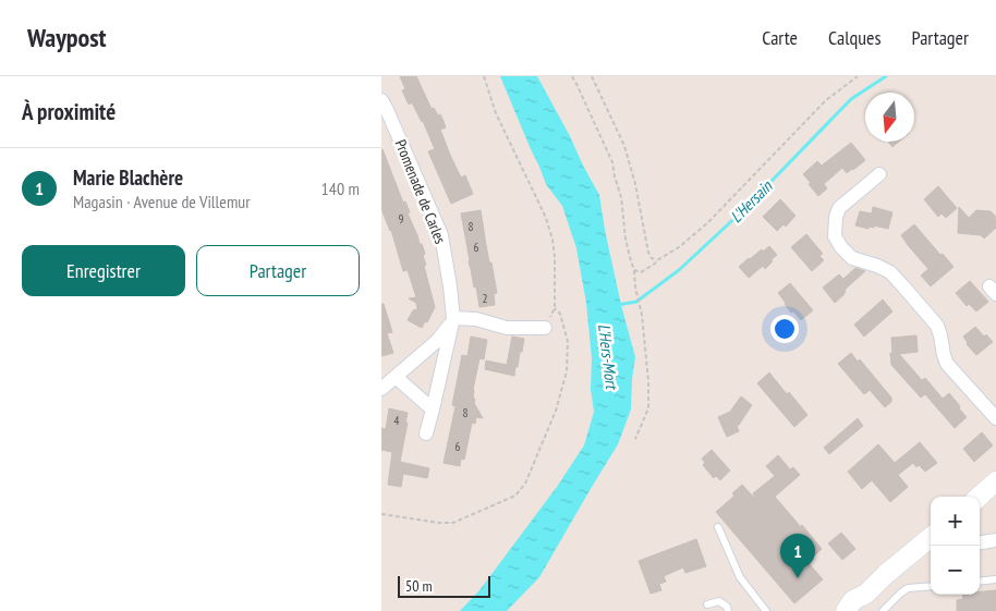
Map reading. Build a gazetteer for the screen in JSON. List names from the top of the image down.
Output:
{
  "streets": {
    "street": ["Promenade de Carles"]
  },
  "water": ["L'Hersain", "L'Hers-Mort"],
  "house_numbers": [
    "9",
    "8",
    "6",
    "2",
    "8",
    "4",
    "6"
  ],
  "scale_bar": "50 m",
  "north": "bottom",
  "page": {
    "header": "Waypost",
    "nav": ["Carte", "Calques", "Partager"],
    "heading": "À proximité",
    "list": [
      {
        "mark": "1",
        "name": "Marie Blachère",
        "note": "Magasin · Avenue de Villemur",
        "value": "140 m"
      }
    ],
    "buttons": ["Enregistrer", "Partager"],
    "map_buttons": ["+", "−"],
    "pins": "1",
    "scale": "50 m"
  }
}
